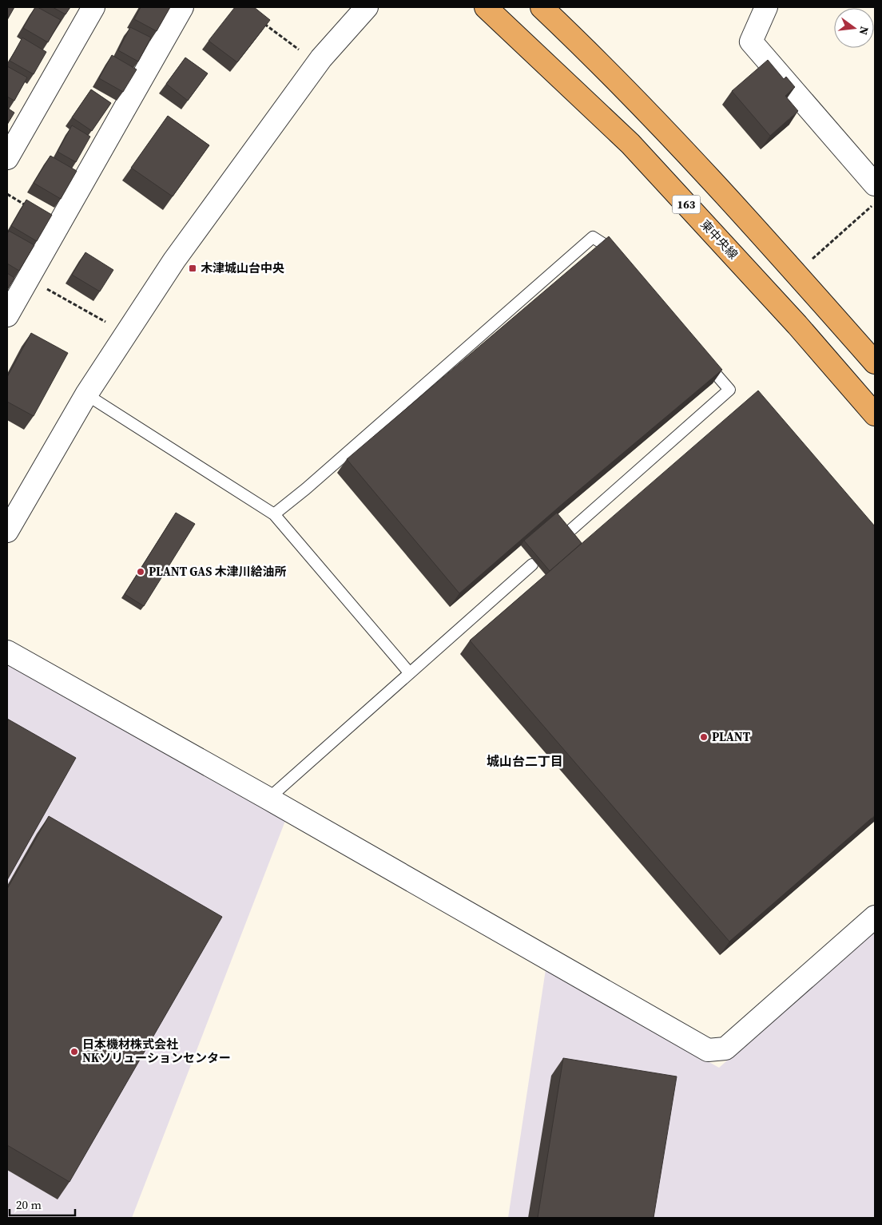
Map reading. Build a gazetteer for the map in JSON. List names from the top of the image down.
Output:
{
  "streets": {
    "highway": ["163", "東中央線"]
  },
  "districts": ["城山台二丁目"],
  "places": {
    "transit": ["木津城山台中央"],
    "other": ["PLANT GAS 木津川給油所", "PLANT", "日本機材株式会社 NKソリューションセンター"]
  },
  "scale_bar": "20 m",
  "north": "right"
}
